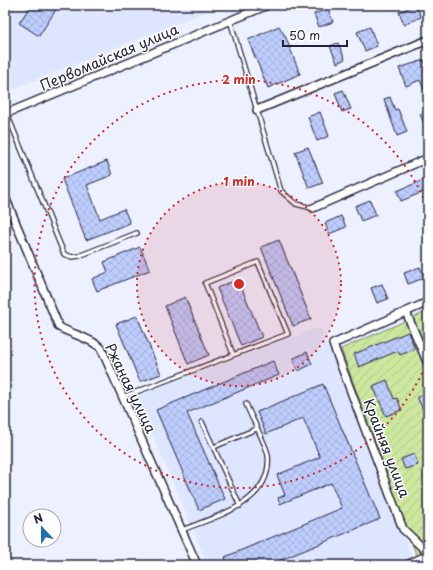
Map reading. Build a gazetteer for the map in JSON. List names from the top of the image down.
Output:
{
  "streets": {
    "street": ["Первомайская улица", "Ржаная улица", "Крайняя улица"]
  },
  "scale_bar": "50 m",
  "north": "top",
  "rings": ["2 min", "1 min"]
}
